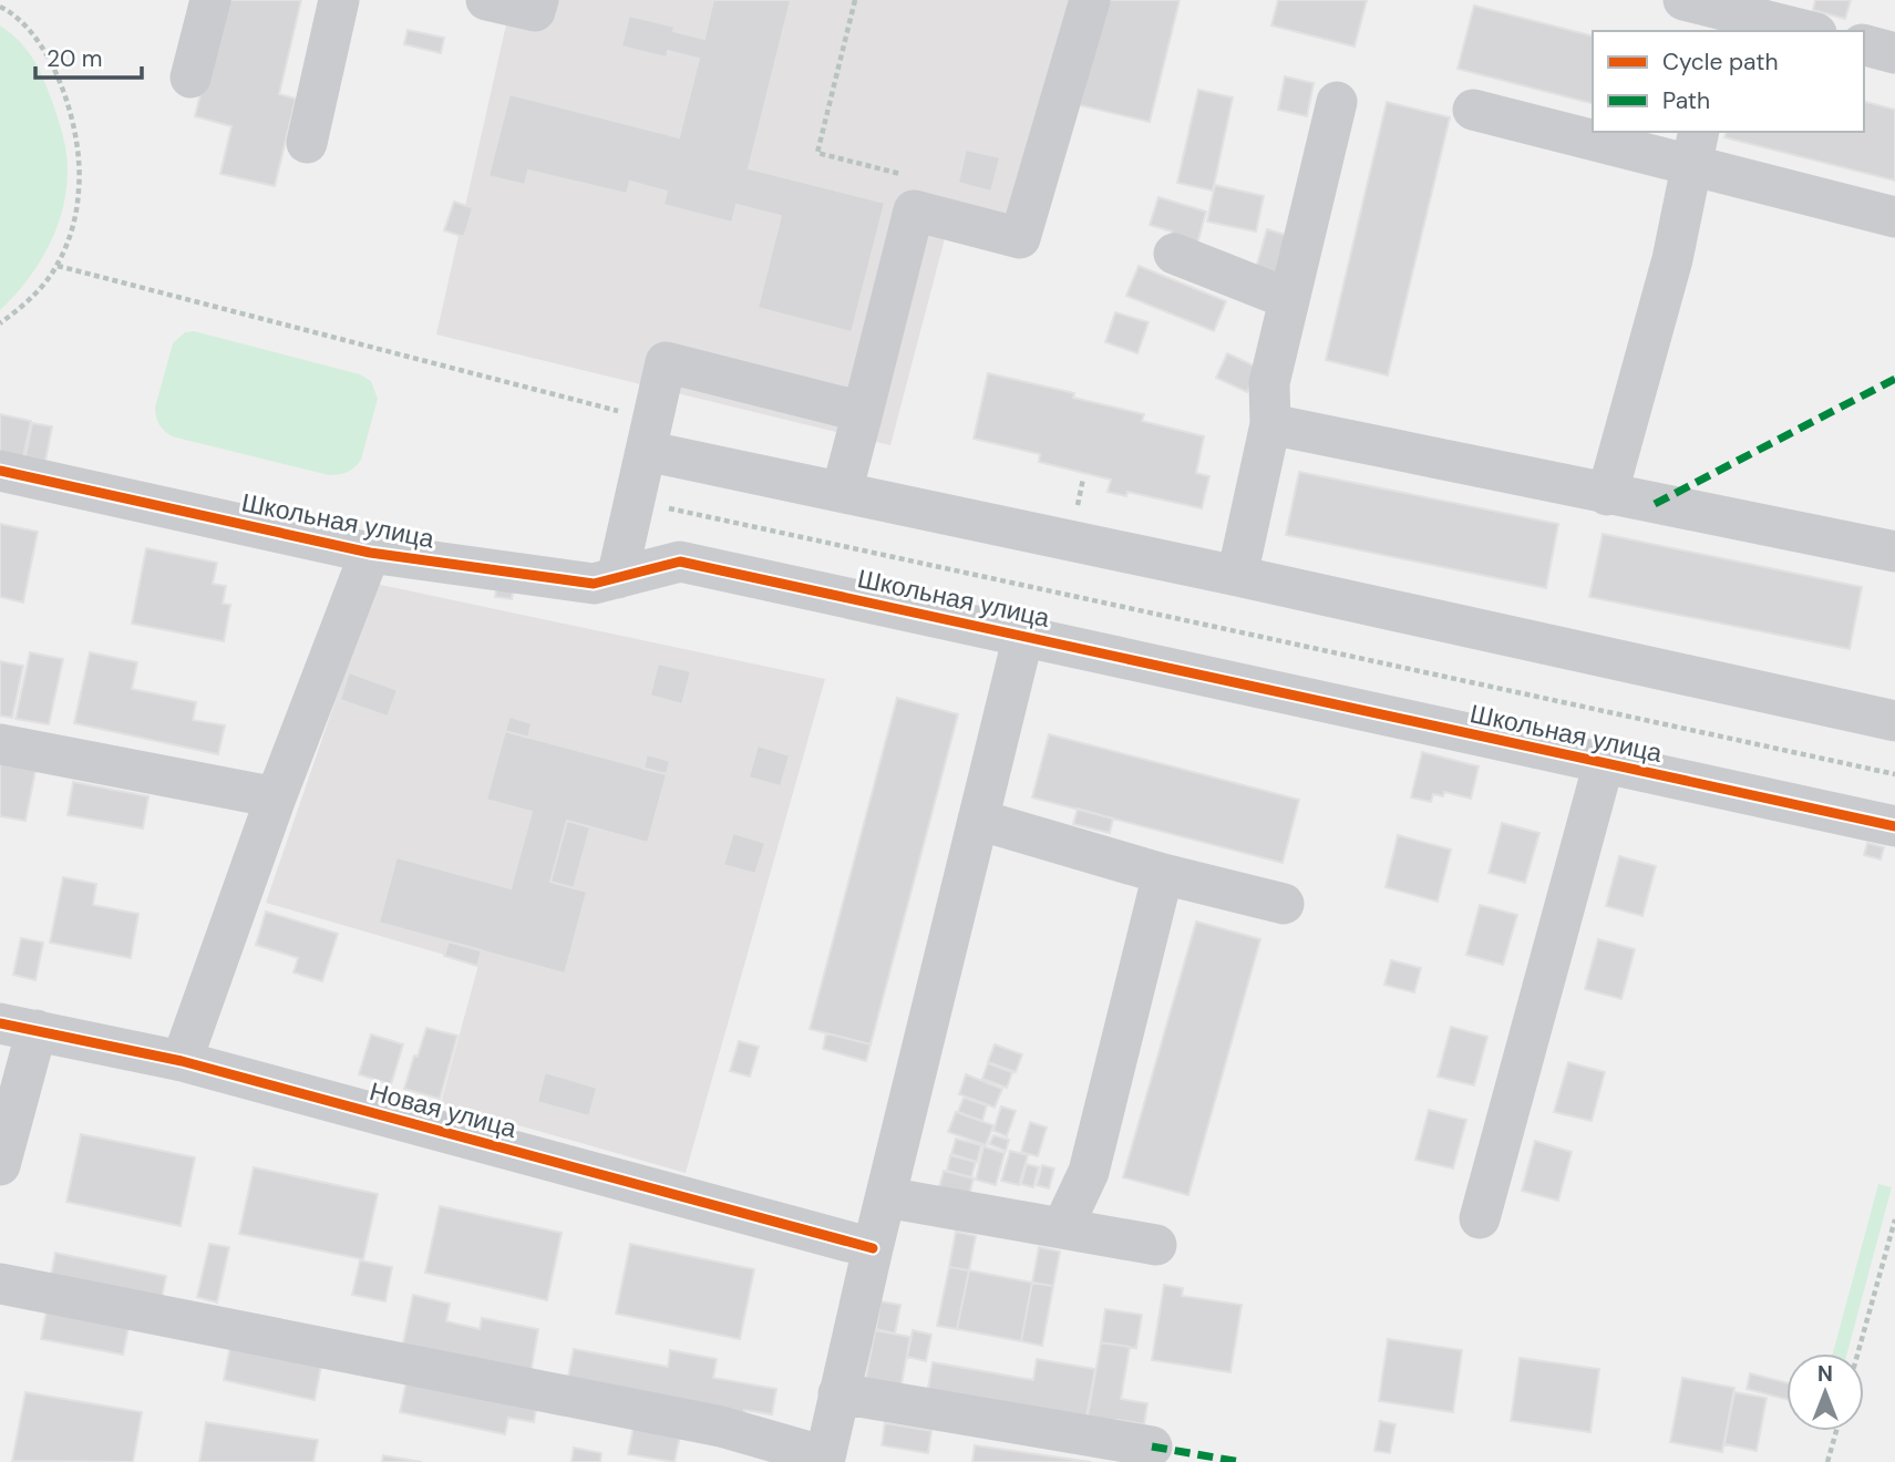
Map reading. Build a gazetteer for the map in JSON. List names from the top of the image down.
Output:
{
  "streets": {
    "street": ["Школьная улица", "Новая улица"]
  },
  "legend": ["Cycle path", "Path"],
  "scale_bar": "20 m",
  "north": "top"
}
